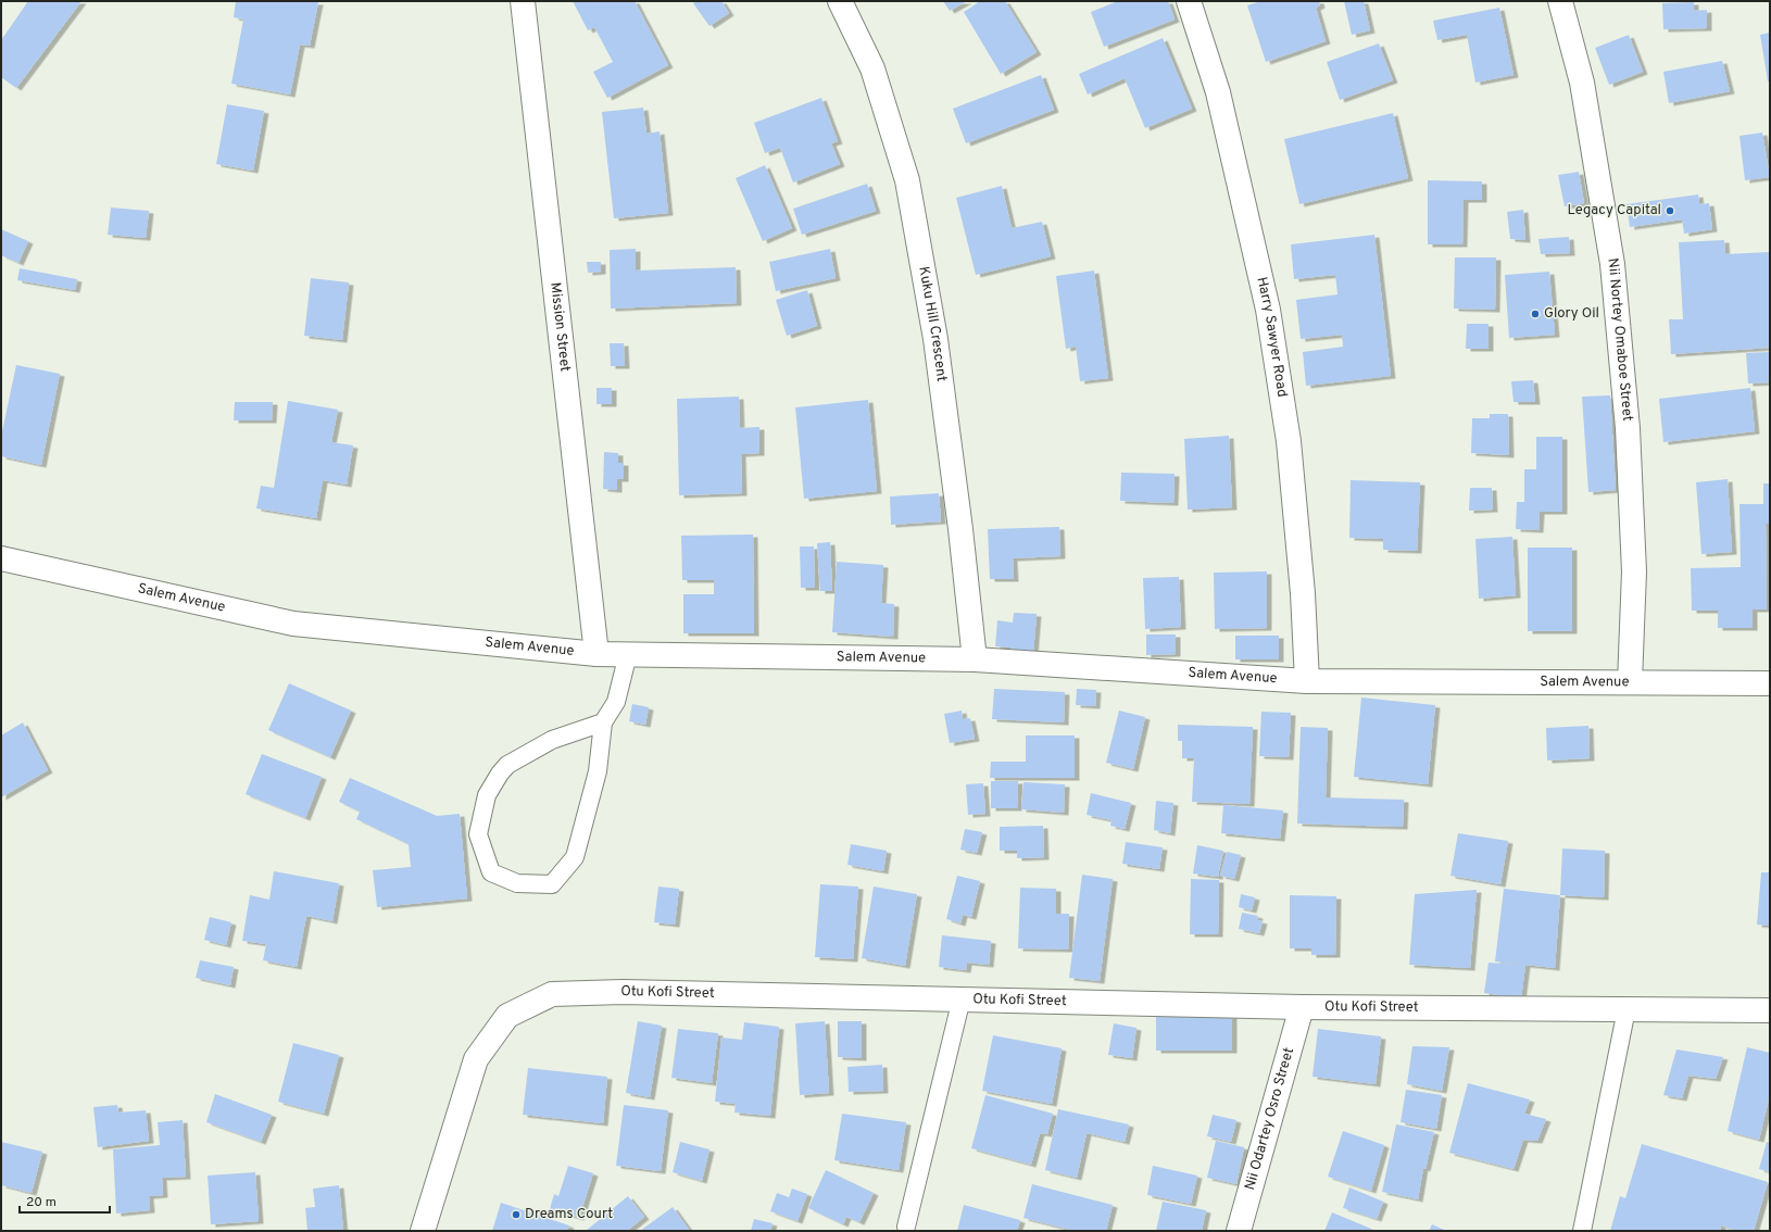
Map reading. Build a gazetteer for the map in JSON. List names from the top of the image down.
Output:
{
  "streets": {
    "street": [
      "Kuku Hill Crescent",
      "Mission Street",
      "Harry Sawyer Road",
      "Nii Nortey Omaboe Street",
      "Salem Avenue",
      "Otu Kofi Street",
      "Nii Odartey Osro Street"
    ]
  },
  "crossings": [
    ["Kuku Hill Crescent", "Salem Avenue"],
    ["Mission Street", "Salem Avenue"],
    ["Harry Sawyer Road", "Salem Avenue"],
    ["Nii Nortey Omaboe Street", "Salem Avenue"],
    ["Otu Kofi Street", "Nii Odartey Osro Street"]
  ],
  "places": ["Legacy Capital", "Glory Oil", "Dreams Court"],
  "scale_bar": "20 m"
}
